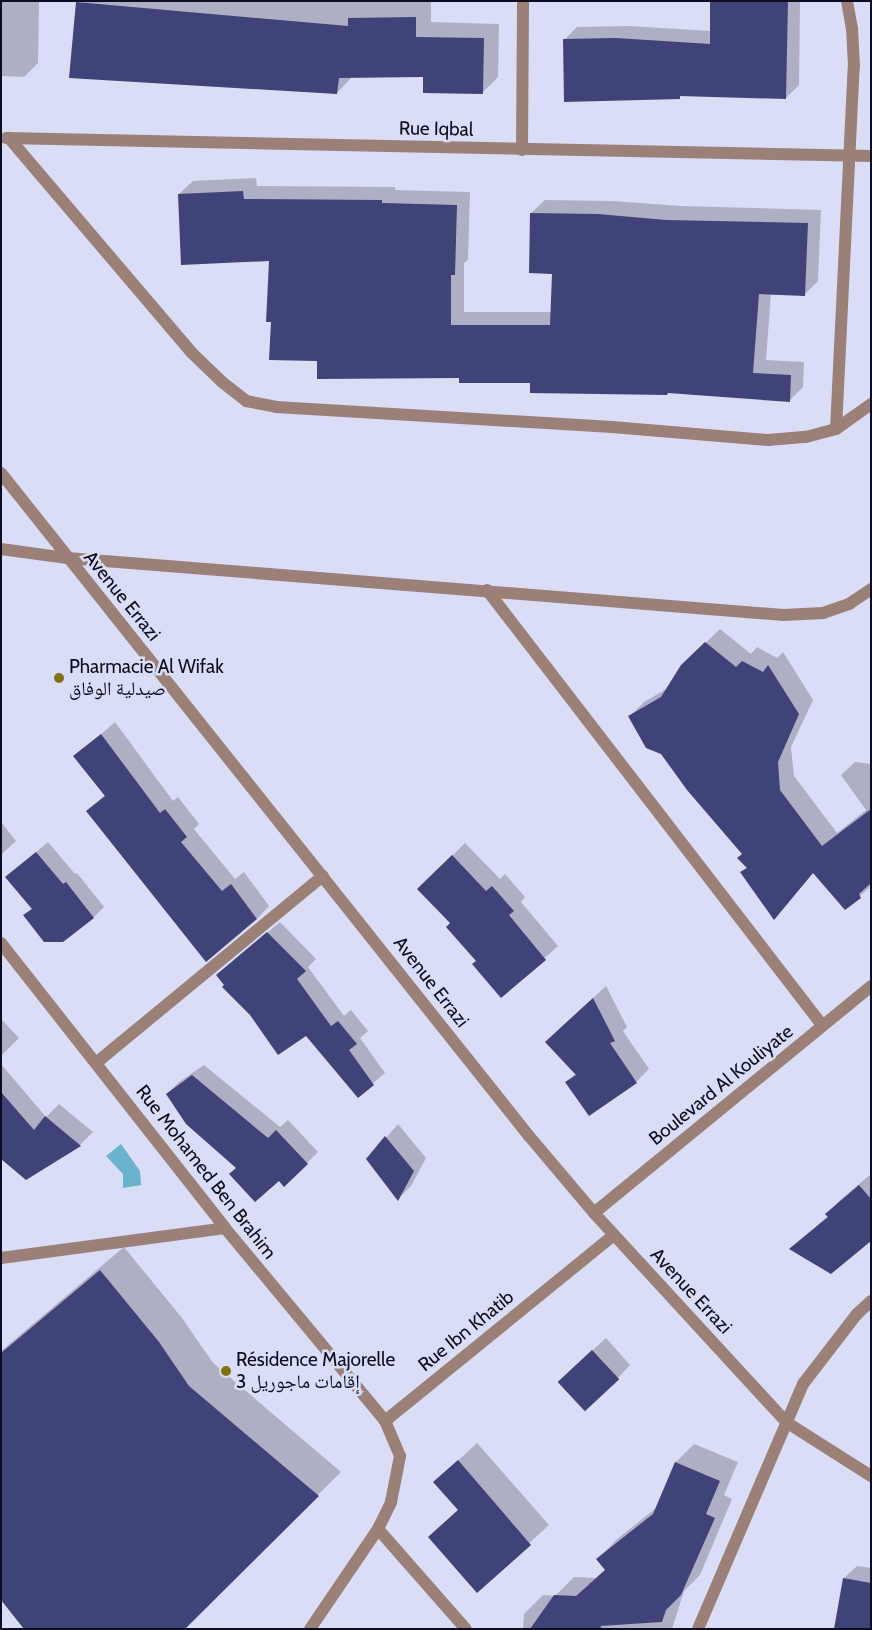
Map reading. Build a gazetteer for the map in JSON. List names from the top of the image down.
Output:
{
  "streets": {
    "street": [
      "Rue Iqbal",
      "Avenue Errazi",
      "Boulevard Al Kouliyate",
      "Rue Mohamed Ben Brahim",
      "Rue Ibn Khatib"
    ]
  },
  "crossings": [
    ["Avenue Errazi", "Boulevard Al Kouliyate"],
    ["Avenue Errazi", "Rue Ibn Khatib"],
    ["Rue Mohamed Ben Brahim", "Rue Ibn Khatib"]
  ],
  "places": ["Pharmacie Al Wifak صيدلية الوفاق", "Résidence Majorelle إقامات ماجوريل 3"]
}
